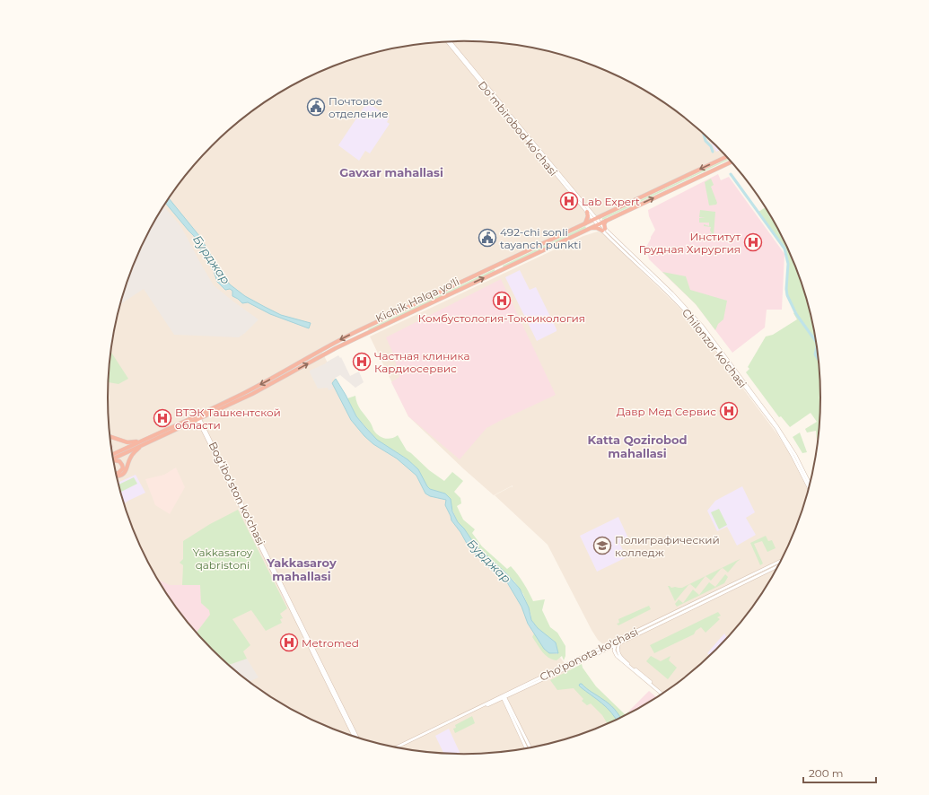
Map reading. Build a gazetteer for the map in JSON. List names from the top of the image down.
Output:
{
  "streets": {
    "highway": ["Kichik Halqa yo'li"],
    "main road": [
      "Doʻmbirobod koʻchasi",
      "Chilonzor ko'chasi",
      "Bogʻiboʻston koʻchasi",
      "Cho'ponota ko'chasi"
    ]
  },
  "crossings": [
    ["Doʻmbirobod koʻchasi", "Kichik Halqa yo'li"],
    ["Doʻmbirobod koʻchasi", "Chilonzor ko'chasi"],
    ["Kichik Halqa yo'li", "Chilonzor ko'chasi"],
    ["Kichik Halqa yo'li", "Bogʻiboʻston koʻchasi"]
  ],
  "districts": ["Gavxar mahallasi", "Katta Qozirobod mahallasi", "Yakkasaroy mahallasi"],
  "water": ["Бурджар"],
  "parks": ["Yakkasaroy qabristoni"],
  "places": {
    "public building": ["Почтовое отделение", "492-chi sonli tayanch punkti"],
    "hospital": [
      "Lab Expert",
      "Институт Грудная Хирургия",
      "Комбустология-Токсикология",
      "Частная клиника Кардиосервис",
      "Давр Мед Сервис",
      "ВТЭК Ташкентской области",
      "Metromed"
    ],
    "school or university": ["Полиграфический колледж"]
  },
  "scale_bar": "200 m"
}
